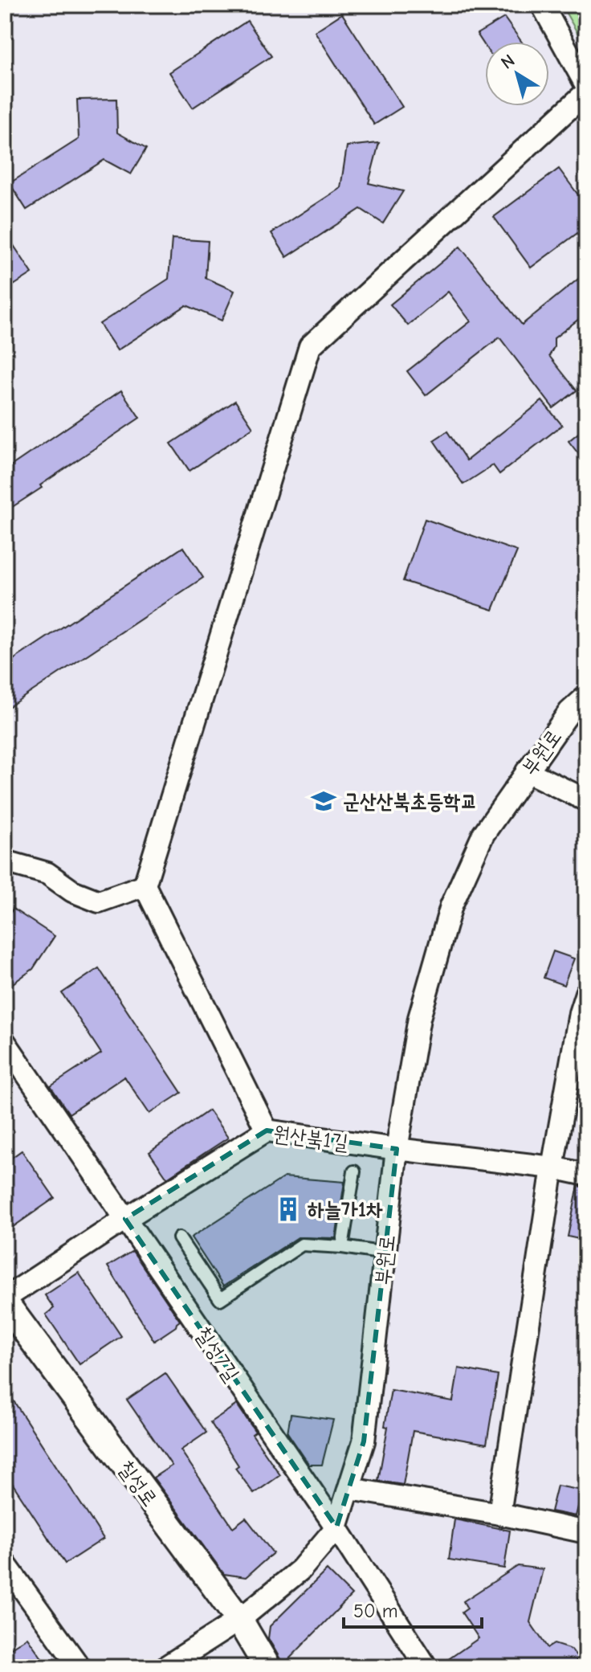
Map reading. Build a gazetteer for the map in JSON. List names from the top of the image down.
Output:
{
  "streets": {
    "street": [
      "부원로",
      "원산북1길",
      "칠성7길",
      "칠성로"
    ]
  },
  "crossings": [
    ["부원로", "원산북1길"],
    ["부원로", "칠성7길"],
    ["부원로", "칠성로"],
    ["원산북1길", "칠성7길"],
    ["원산북1길", "칠성로"]
  ],
  "places": {
    "school or university": ["군산산북초등학교"],
    "building": ["하늘가1차"]
  },
  "scale_bar": "50 m",
  "north": "top left"
}
